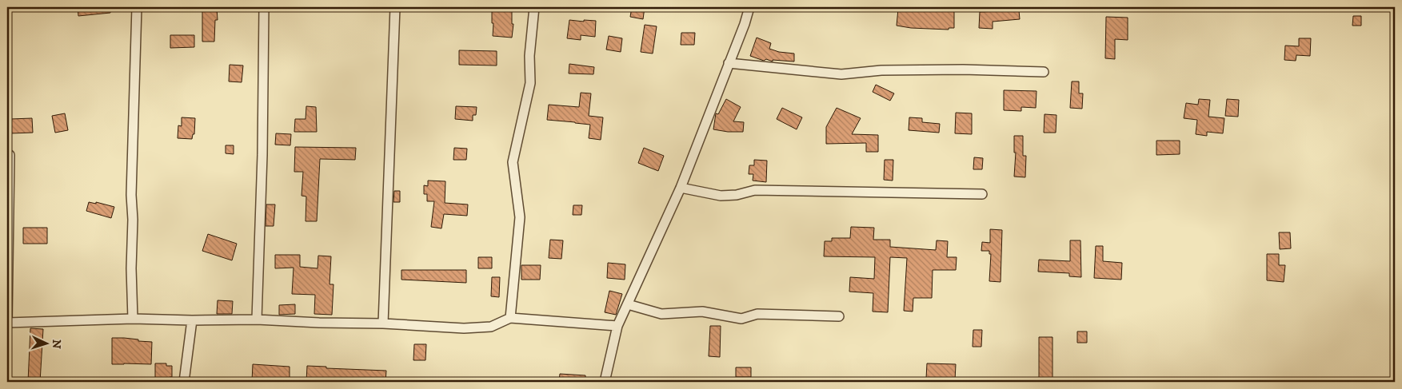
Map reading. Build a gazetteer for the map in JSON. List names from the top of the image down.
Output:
{
  "north": "right"
}
